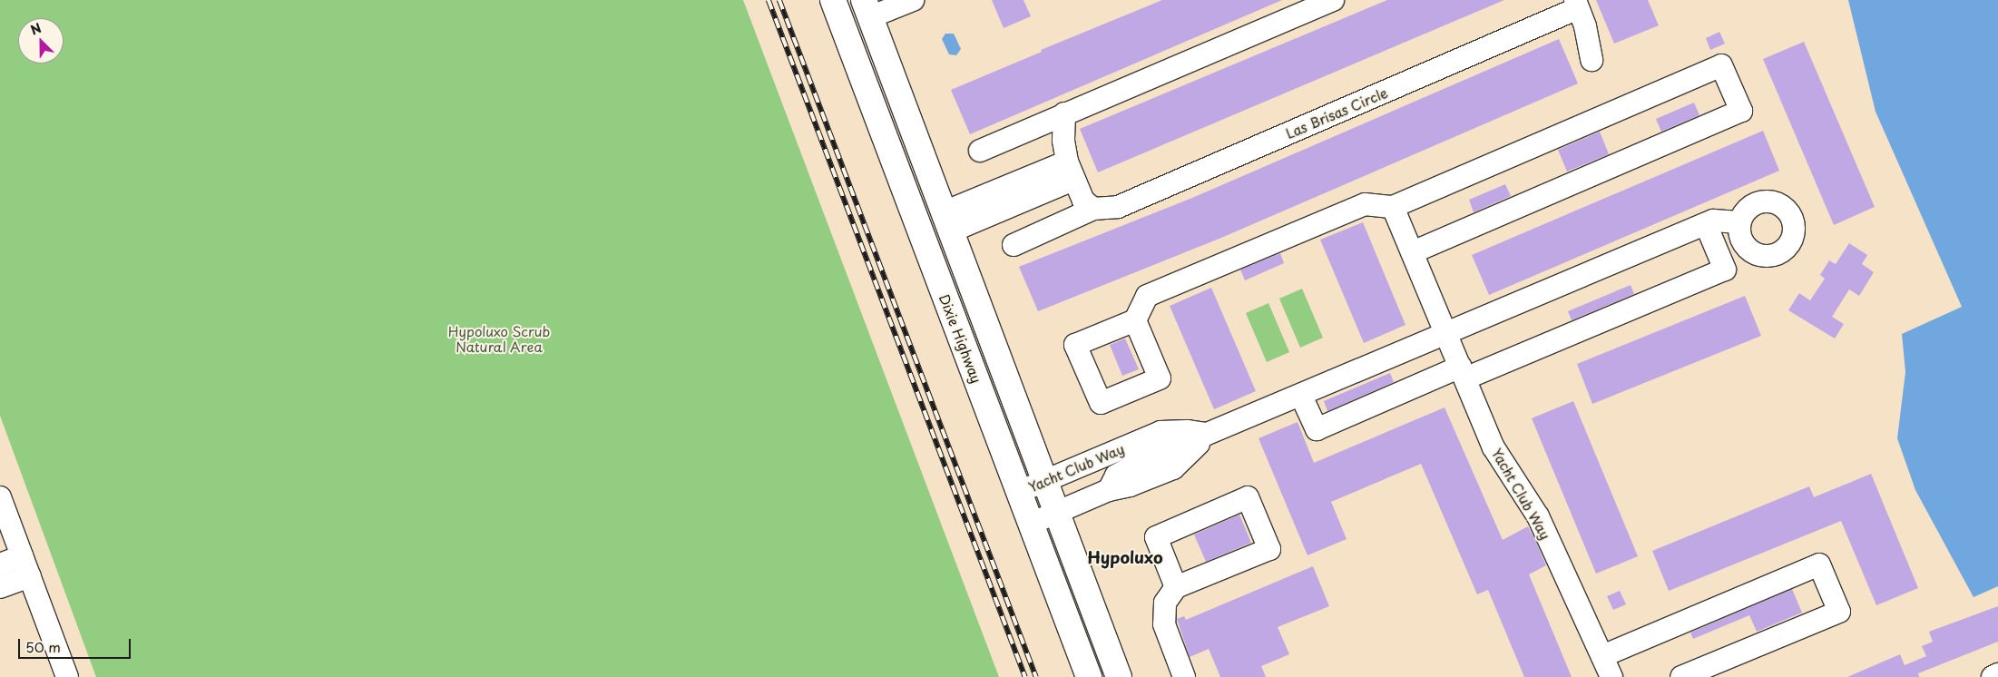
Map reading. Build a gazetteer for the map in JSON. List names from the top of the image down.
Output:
{
  "streets": {
    "main road": ["Dixie Highway"],
    "street": ["Las Brisas Circle", "Yacht Club Way"]
  },
  "crossings": [
    ["Dixie Highway", "Yacht Club Way"]
  ],
  "districts": ["Hypoluxo"],
  "parks": ["Hypoluxo Scrub Natural Area"],
  "scale_bar": "50 m",
  "north": "top left"
}
